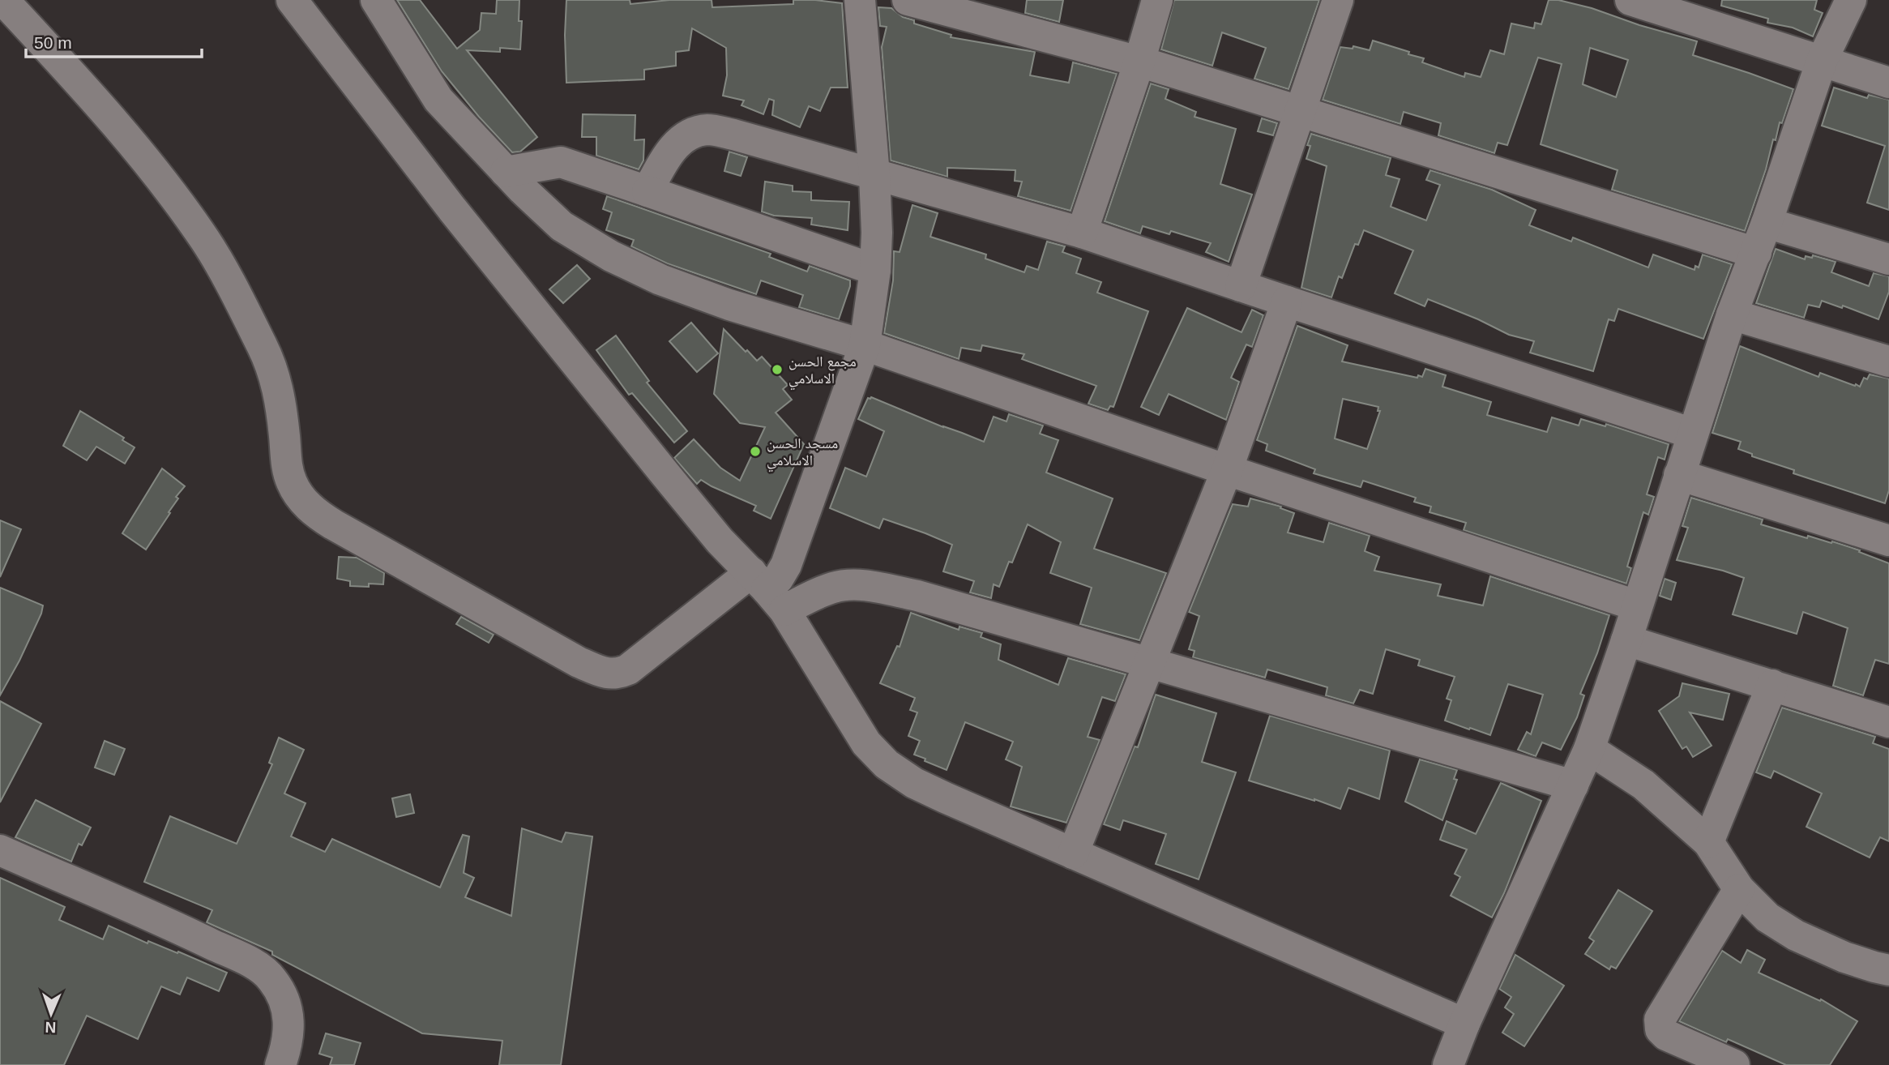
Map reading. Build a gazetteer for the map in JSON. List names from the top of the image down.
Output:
{
  "places": ["مجمع الحسن الاسلامي", "مسجد الحسن الاسلامي"],
  "scale_bar": "50 m",
  "north": "bottom"
}
